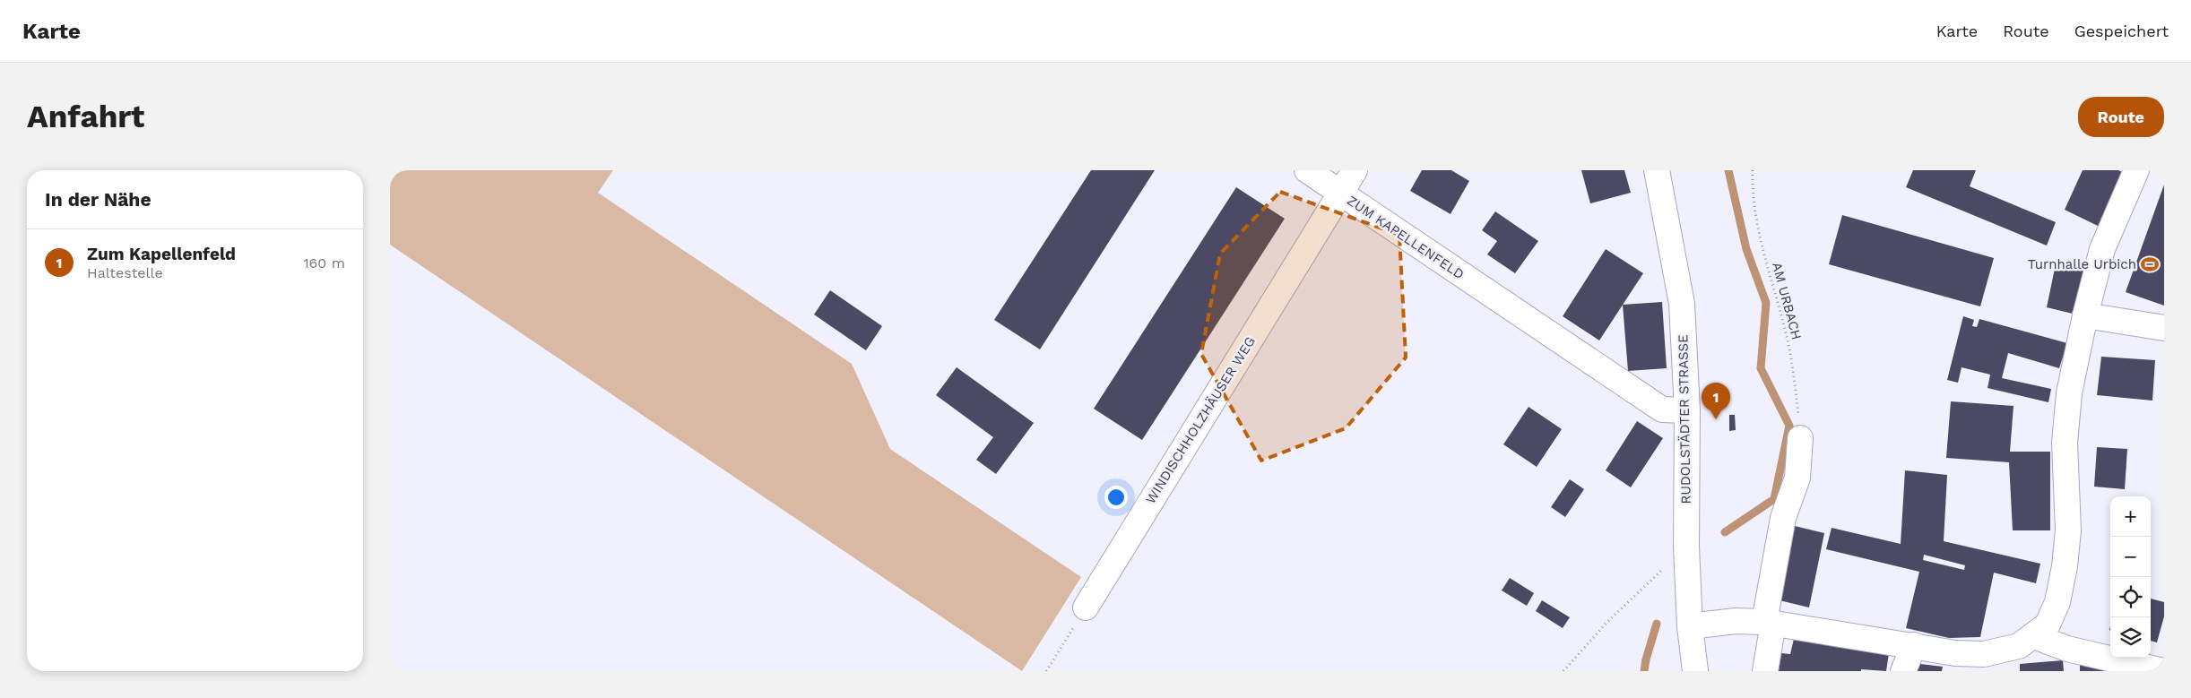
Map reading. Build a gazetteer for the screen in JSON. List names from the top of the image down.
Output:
{
  "streets": {
    "street": ["ZUM KAPELLENFELD", "RUDOLSTÄDTER STRASSE", "WINDISCHHOLZHÄUSER WEG"],
    "path": ["AM URBACH"]
  },
  "crossings": [
    ["ZUM KAPELLENFELD", "RUDOLSTÄDTER STRASSE"],
    ["ZUM KAPELLENFELD", "WINDISCHHOLZHÄUSER WEG"]
  ],
  "places": {
    "sports": ["Turnhalle Urbich"]
  },
  "page": {
    "header": "Karte",
    "nav": ["Karte", "Route", "Gespeichert"],
    "buttons": "Route",
    "title": "Anfahrt",
    "heading": "In der Nähe",
    "list": [
      {
        "mark": "1",
        "name": "Zum Kapellenfeld",
        "note": "Haltestelle",
        "value": "160 m"
      }
    ],
    "pins": "1",
    "map_buttons": ["+", "−"]
  }
}
